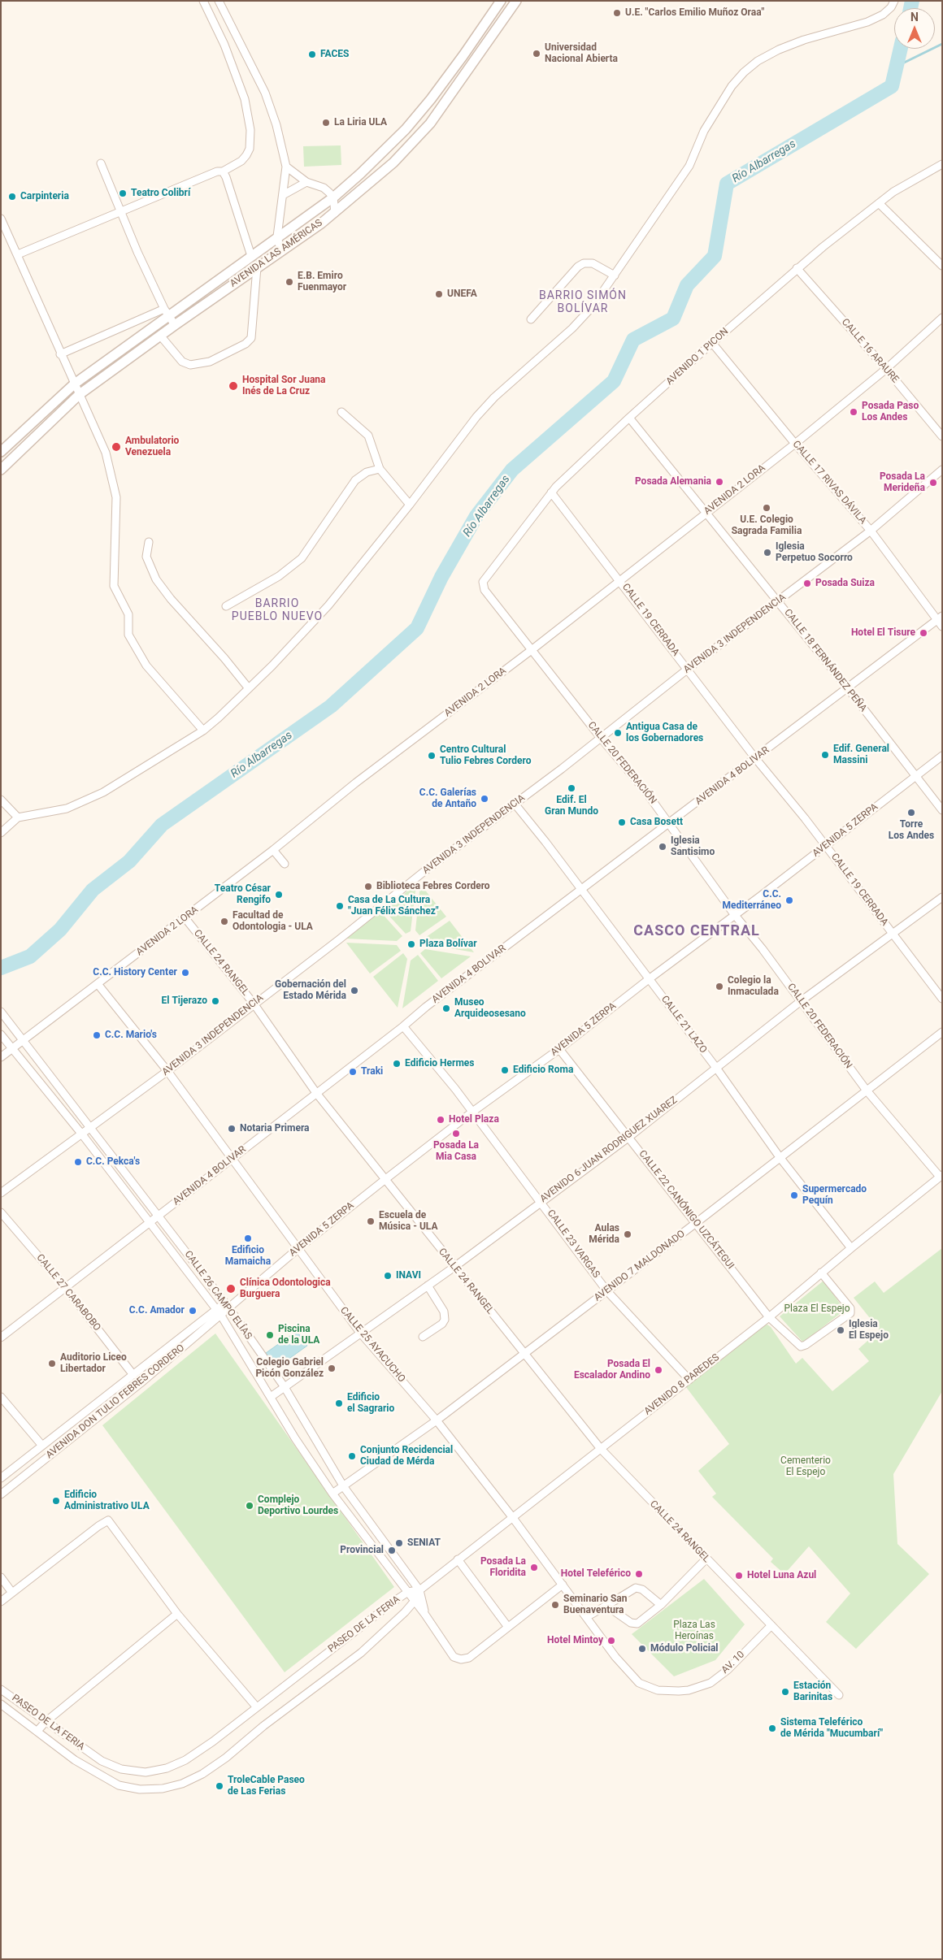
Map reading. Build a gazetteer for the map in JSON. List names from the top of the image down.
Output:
{
  "streets": {
    "street": [
      "AVENIDA LAS AMÉRICAS",
      "CALLE 16 ARAURE",
      "AVENIDO 1 PICON",
      "CALLE 17 RIVAS DÁVILA",
      "AVENIDA 2 LORA",
      "CALLE 19 CERRADA",
      "AVENIDA 3 INDEPENDENCIA",
      "CALLE 18 FERNÁNDEZ PEÑA",
      "CALLE 20 FEDERACIÓN",
      "AVENIDA 4 BOLIVAR",
      "AVENIDA 5 ZERPA",
      "CALLE 24 RANGEL",
      "CALLE 21 LAZO",
      "AVENIDO 6 JUAN RODRIGUEZ XUAREZ",
      "CALLE 22 CANÓNIGO UZCÁTEGUI",
      "CALLE 23 VARGAS",
      "AVENIDO 7 MALDONADO",
      "CALLE 27 CARABOBO",
      "CALLE 26 CAMPO ELÍAS",
      "CALLE 25 AYACUCHO",
      "AVENIDO 8 PAREDES",
      "AVENIDA DON TULIO FEBRES CORDERO",
      "PASEO DE LA FERIA",
      "AV. 10"
    ]
  },
  "crossings": [
    ["CALLE 16 ARAURE", "AVENIDO 1 PICON"],
    ["CALLE 16 ARAURE", "AVENIDA 2 LORA"],
    ["AVENIDO 1 PICON", "CALLE 17 RIVAS DÁVILA"],
    ["AVENIDO 1 PICON", "CALLE 19 CERRADA"],
    ["AVENIDO 1 PICON", "CALLE 18 FERNÁNDEZ PEÑA"],
    ["AVENIDO 1 PICON", "CALLE 20 FEDERACIÓN"],
    ["CALLE 17 RIVAS DÁVILA", "AVENIDA 2 LORA"],
    ["CALLE 17 RIVAS DÁVILA", "AVENIDA 3 INDEPENDENCIA"],
    ["CALLE 17 RIVAS DÁVILA", "AVENIDA 4 BOLIVAR"],
    ["AVENIDA 2 LORA", "CALLE 19 CERRADA"],
    ["AVENIDA 2 LORA", "CALLE 18 FERNÁNDEZ PEÑA"],
    ["AVENIDA 2 LORA", "CALLE 20 FEDERACIÓN"],
    ["AVENIDA 2 LORA", "CALLE 24 RANGEL"],
    ["AVENIDA 2 LORA", "CALLE 26 CAMPO ELÍAS"],
    ["AVENIDA 2 LORA", "CALLE 25 AYACUCHO"],
    ["CALLE 19 CERRADA", "AVENIDA 3 INDEPENDENCIA"],
    ["CALLE 19 CERRADA", "AVENIDA 4 BOLIVAR"],
    ["CALLE 19 CERRADA", "AVENIDA 5 ZERPA"],
    ["CALLE 19 CERRADA", "AVENIDO 6 JUAN RODRIGUEZ XUAREZ"],
    ["AVENIDA 3 INDEPENDENCIA", "CALLE 18 FERNÁNDEZ PEÑA"],
    ["AVENIDA 3 INDEPENDENCIA", "CALLE 20 FEDERACIÓN"],
    ["AVENIDA 3 INDEPENDENCIA", "CALLE 24 RANGEL"],
    ["AVENIDA 3 INDEPENDENCIA", "CALLE 21 LAZO"],
    ["AVENIDA 3 INDEPENDENCIA", "CALLE 26 CAMPO ELÍAS"],
    ["AVENIDA 3 INDEPENDENCIA", "CALLE 25 AYACUCHO"],
    ["CALLE 18 FERNÁNDEZ PEÑA", "AVENIDA 4 BOLIVAR"],
    ["CALLE 18 FERNÁNDEZ PEÑA", "AVENIDA 5 ZERPA"],
    ["CALLE 20 FEDERACIÓN", "AVENIDA 4 BOLIVAR"],
    ["CALLE 20 FEDERACIÓN", "AVENIDA 5 ZERPA"],
    ["CALLE 20 FEDERACIÓN", "AVENIDO 6 JUAN RODRIGUEZ XUAREZ"],
    ["CALLE 20 FEDERACIÓN", "AVENIDO 7 MALDONADO"],
    ["CALLE 20 FEDERACIÓN", "AVENIDO 8 PAREDES"],
    ["AVENIDA 4 BOLIVAR", "CALLE 24 RANGEL"],
    ["AVENIDA 4 BOLIVAR", "CALLE 21 LAZO"],
    ["AVENIDA 4 BOLIVAR", "CALLE 23 VARGAS"],
    ["AVENIDA 4 BOLIVAR", "CALLE 27 CARABOBO"],
    ["AVENIDA 4 BOLIVAR", "CALLE 26 CAMPO ELÍAS"],
    ["AVENIDA 4 BOLIVAR", "CALLE 25 AYACUCHO"],
    ["AVENIDA 5 ZERPA", "CALLE 24 RANGEL"],
    ["AVENIDA 5 ZERPA", "CALLE 21 LAZO"],
    ["AVENIDA 5 ZERPA", "CALLE 22 CANÓNIGO UZCÁTEGUI"],
    ["AVENIDA 5 ZERPA", "CALLE 23 VARGAS"],
    ["AVENIDA 5 ZERPA", "CALLE 26 CAMPO ELÍAS"],
    ["AVENIDA 5 ZERPA", "CALLE 25 AYACUCHO"],
    ["AVENIDA 5 ZERPA", "AVENIDA DON TULIO FEBRES CORDERO"],
    ["CALLE 24 RANGEL", "AVENIDO 6 JUAN RODRIGUEZ XUAREZ"],
    ["CALLE 24 RANGEL", "AVENIDO 7 MALDONADO"],
    ["CALLE 24 RANGEL", "AVENIDO 8 PAREDES"],
    ["CALLE 24 RANGEL", "AV. 10"],
    ["CALLE 21 LAZO", "AVENIDO 6 JUAN RODRIGUEZ XUAREZ"],
    ["CALLE 21 LAZO", "AVENIDO 7 MALDONADO"],
    ["CALLE 21 LAZO", "AVENIDO 8 PAREDES"],
    ["AVENIDO 6 JUAN RODRIGUEZ XUAREZ", "CALLE 22 CANÓNIGO UZCÁTEGUI"],
    ["AVENIDO 6 JUAN RODRIGUEZ XUAREZ", "CALLE 23 VARGAS"],
    ["AVENIDO 6 JUAN RODRIGUEZ XUAREZ", "CALLE 26 CAMPO ELÍAS"],
    ["AVENIDO 6 JUAN RODRIGUEZ XUAREZ", "CALLE 25 AYACUCHO"],
    ["CALLE 22 CANÓNIGO UZCÁTEGUI", "AVENIDO 7 MALDONADO"],
    ["CALLE 22 CANÓNIGO UZCÁTEGUI", "AVENIDO 8 PAREDES"],
    ["CALLE 23 VARGAS", "AVENIDO 7 MALDONADO"],
    ["CALLE 23 VARGAS", "AVENIDO 8 PAREDES"],
    ["AVENIDO 7 MALDONADO", "CALLE 26 CAMPO ELÍAS"],
    ["AVENIDO 7 MALDONADO", "CALLE 25 AYACUCHO"],
    ["CALLE 27 CARABOBO", "AVENIDA DON TULIO FEBRES CORDERO"],
    ["CALLE 26 CAMPO ELÍAS", "CALLE 25 AYACUCHO"],
    ["CALLE 26 CAMPO ELÍAS", "AVENIDO 8 PAREDES"],
    ["CALLE 26 CAMPO ELÍAS", "AVENIDA DON TULIO FEBRES CORDERO"],
    ["CALLE 26 CAMPO ELÍAS", "PASEO DE LA FERIA"],
    ["CALLE 25 AYACUCHO", "AVENIDO 8 PAREDES"],
    ["CALLE 25 AYACUCHO", "AV. 10"],
    ["AVENIDO 8 PAREDES", "PASEO DE LA FERIA"]
  ],
  "districts": ["BARRIO SIMÓN BOLÍVAR", "BARRIO PUEBLO NUEVO", "CASCO CENTRAL"],
  "water": ["Río Albarregas"],
  "parks": ["Plaza El Espejo", "Cementerio El Espejo", "Plaza Las Heroínas"],
  "places": [
    "U.E. \"Carlos Emilio Muñoz Oraa\"",
    "Universidad Nacional Abierta",
    "FACES",
    "La Liria ULA",
    "Teatro Colibrí",
    "Carpinteria",
    "E.B. Emiro Fuenmayor",
    "UNEFA",
    "Hospital Sor Juana Inés de La Cruz",
    "Posada Paso Los Andes",
    "Ambulatorio Venezuela",
    "Posada Alemania",
    "Posada La Merideña",
    "U.E. Colegio Sagrada Familia",
    "Iglesia Perpetuo Socorro",
    "Posada Suiza",
    "Hotel El Tisure",
    "Antigua Casa de los Gobernadores",
    "Edif. General Massini",
    "Centro Cultural Tulio Febres Cordero",
    "Edif. El Gran Mundo",
    "C.C. Galerías de Antaño",
    "Torre Los Andes",
    "Casa Bosett",
    "Iglesia Santisimo",
    "Biblioteca Febres Cordero",
    "Teatro César Rengifo",
    "C.C. Mediterráneo",
    "Casa de La Cultura \"Juan Félix Sánchez\"",
    "Facultad de Odontologia - ULA",
    "Plaza Bolívar",
    "C.C. History Center",
    "Colegio la Inmaculada",
    "Gobernación del Estado Mérida",
    "El Tijerazo",
    "Museo Arquideosesano",
    "C.C. Mario's",
    "Edificio Hermes",
    "Edificio Roma",
    "Traki",
    "Hotel Plaza",
    "Notaria Primera",
    "Posada La Mia Casa",
    "C.C. Pekca's",
    "Supermercado Pequín",
    "Escuela de Música - ULA",
    "Aulas Mérida",
    "Edificio Mamaicha",
    "INAVI",
    "Clínica Odontologica Burguera",
    "C.C. Amador",
    "Iglesia El Espejo",
    "Piscina de la ULA",
    "Auditorio Liceo Libertador",
    "Colegio Gabriel Picón González",
    "Posada El Escalador Andino",
    "Edificio el Sagrario",
    "Conjunto Recidencial Ciudad de Mérda",
    "Edificio Administrativo ULA",
    "Complejo Deportivo Lourdes",
    "SENIAT",
    "Provincial",
    "Posada La Floridita",
    "Hotel Teleférico",
    "Hotel Luna Azul",
    "Seminario San Buenaventura",
    "Hotel Mintoy",
    "Módulo Policial",
    "Estación Barinitas",
    "Sistema Teleférico de Mérida \"Mucumbarí\"",
    "TroleCable Paseo de Las Ferias"
  ],
  "north": "top"
}
